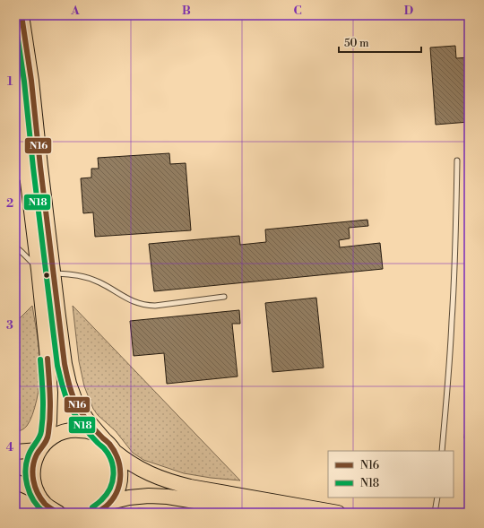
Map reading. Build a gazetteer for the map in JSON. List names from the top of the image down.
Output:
{
  "lines": ["transit line N16", "transit line N18"],
  "legend": ["N16", "N18"],
  "scale_bar": "50 m",
  "grid": {
    "columns": [
      "A",
      "B",
      "C",
      "D"
    ],
    "rows": [
      "1",
      "2",
      "3",
      "4"
    ]
  }
}
